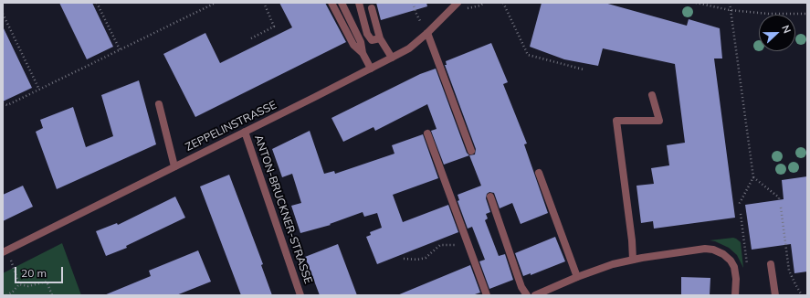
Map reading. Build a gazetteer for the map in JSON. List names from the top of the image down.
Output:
{
  "streets": {
    "street": ["ZEPPELINSTRASSE", "ANTON-BRUCKNER-STRASSE"]
  },
  "crossings": [
    ["ZEPPELINSTRASSE", "ANTON-BRUCKNER-STRASSE"]
  ],
  "scale_bar": "20 m",
  "north": "right"
}
